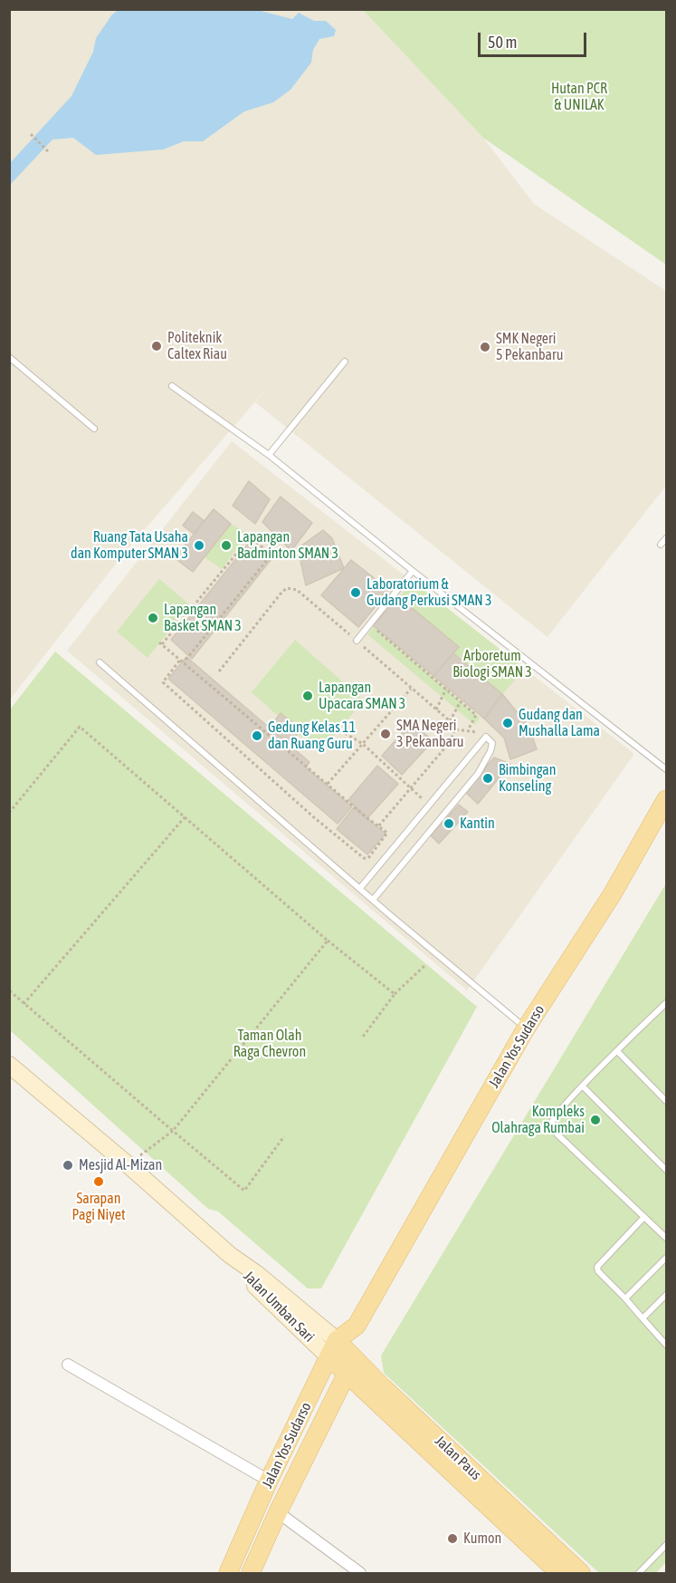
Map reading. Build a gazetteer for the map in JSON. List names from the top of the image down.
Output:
{
  "streets": {
    "main road": ["Jalan Yos Sudarso", "Jalan Umban Sari", "Jalan Paus"]
  },
  "crossings": [
    ["Jalan Yos Sudarso", "Jalan Umban Sari"],
    ["Jalan Yos Sudarso", "Jalan Paus"],
    ["Jalan Umban Sari", "Jalan Paus"]
  ],
  "parks": ["Hutan PCR & UNILAK", "Arboretum Biologi SMAN 3", "Taman Olah Raga Chevron"],
  "places": [
    "Politeknik Caltex Riau",
    "SMK Negeri 5 Pekanbaru",
    "Ruang Tata Usaha dan Komputer SMAN 3",
    "Lapangan Badminton SMAN 3",
    "Laboratorium & Gudang Perkusi SMAN 3",
    "Lapangan Basket SMAN 3",
    "Lapangan Upacara SMAN 3",
    "Gudang dan Mushalla Lama",
    "SMA Negeri 3 Pekanbaru",
    "Gedung Kelas 11 dan Ruang Guru",
    "Bimbingan Konseling",
    "Kantin",
    "Kompleks Olahraga Rumbai",
    "Mesjid Al-Mizan",
    "Sarapan Pagi Niyet",
    "Kumon"
  ],
  "scale_bar": "50 m"
}
